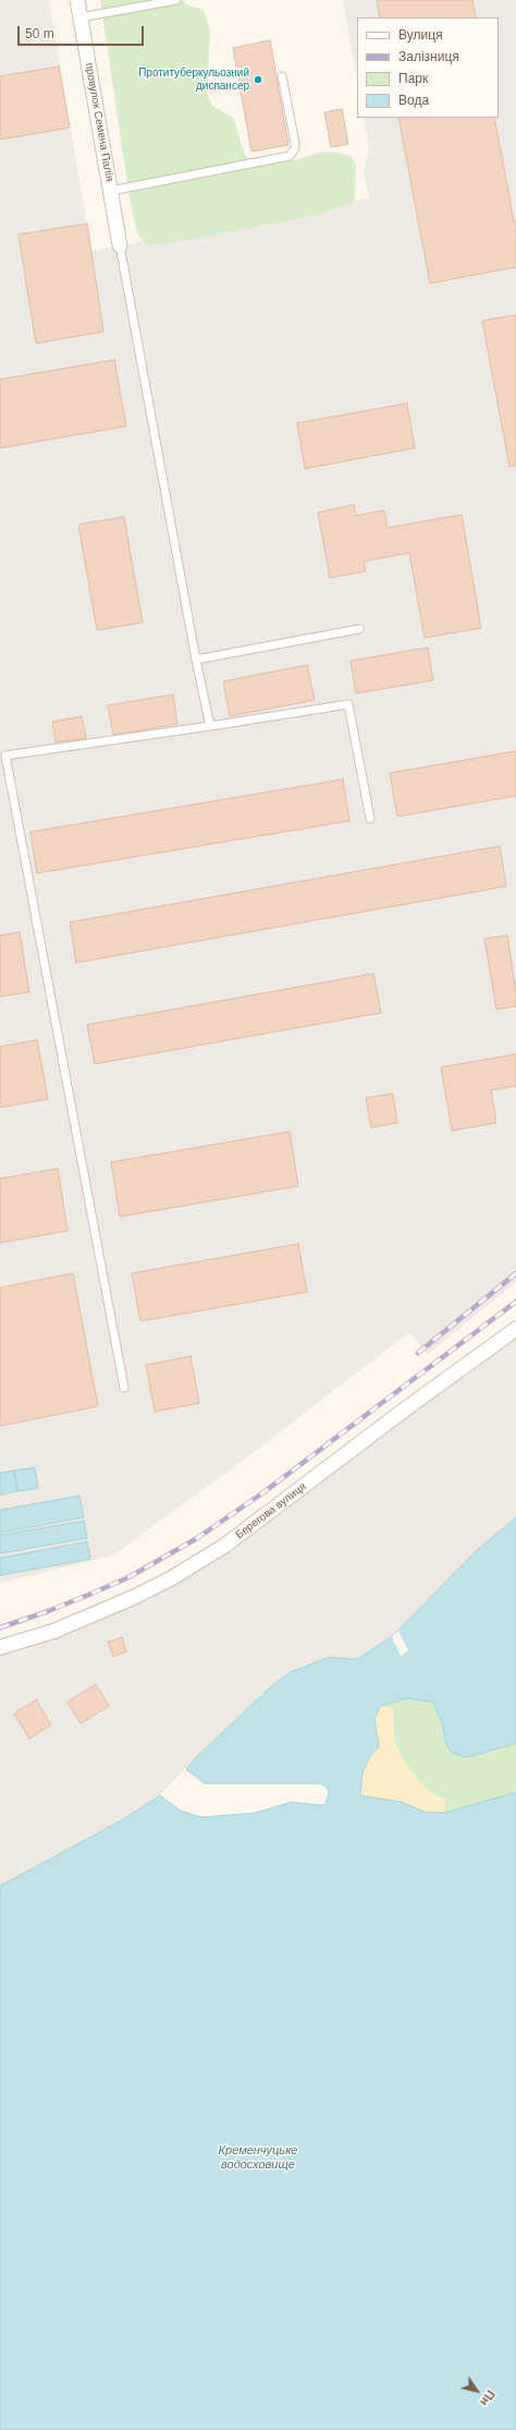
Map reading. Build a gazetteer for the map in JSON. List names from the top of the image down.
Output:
{
  "streets": {
    "street": ["провулок Семена Палія", "Берегова вулиця"]
  },
  "water": ["Кременчуцьке водосховище"],
  "places": ["Протитуберкульозний диспансер"],
  "legend": [
    "Вулиця",
    "Залізниця",
    "Парк",
    "Вода"
  ],
  "scale_bar": "50 m",
  "north": "bottom right"
}
